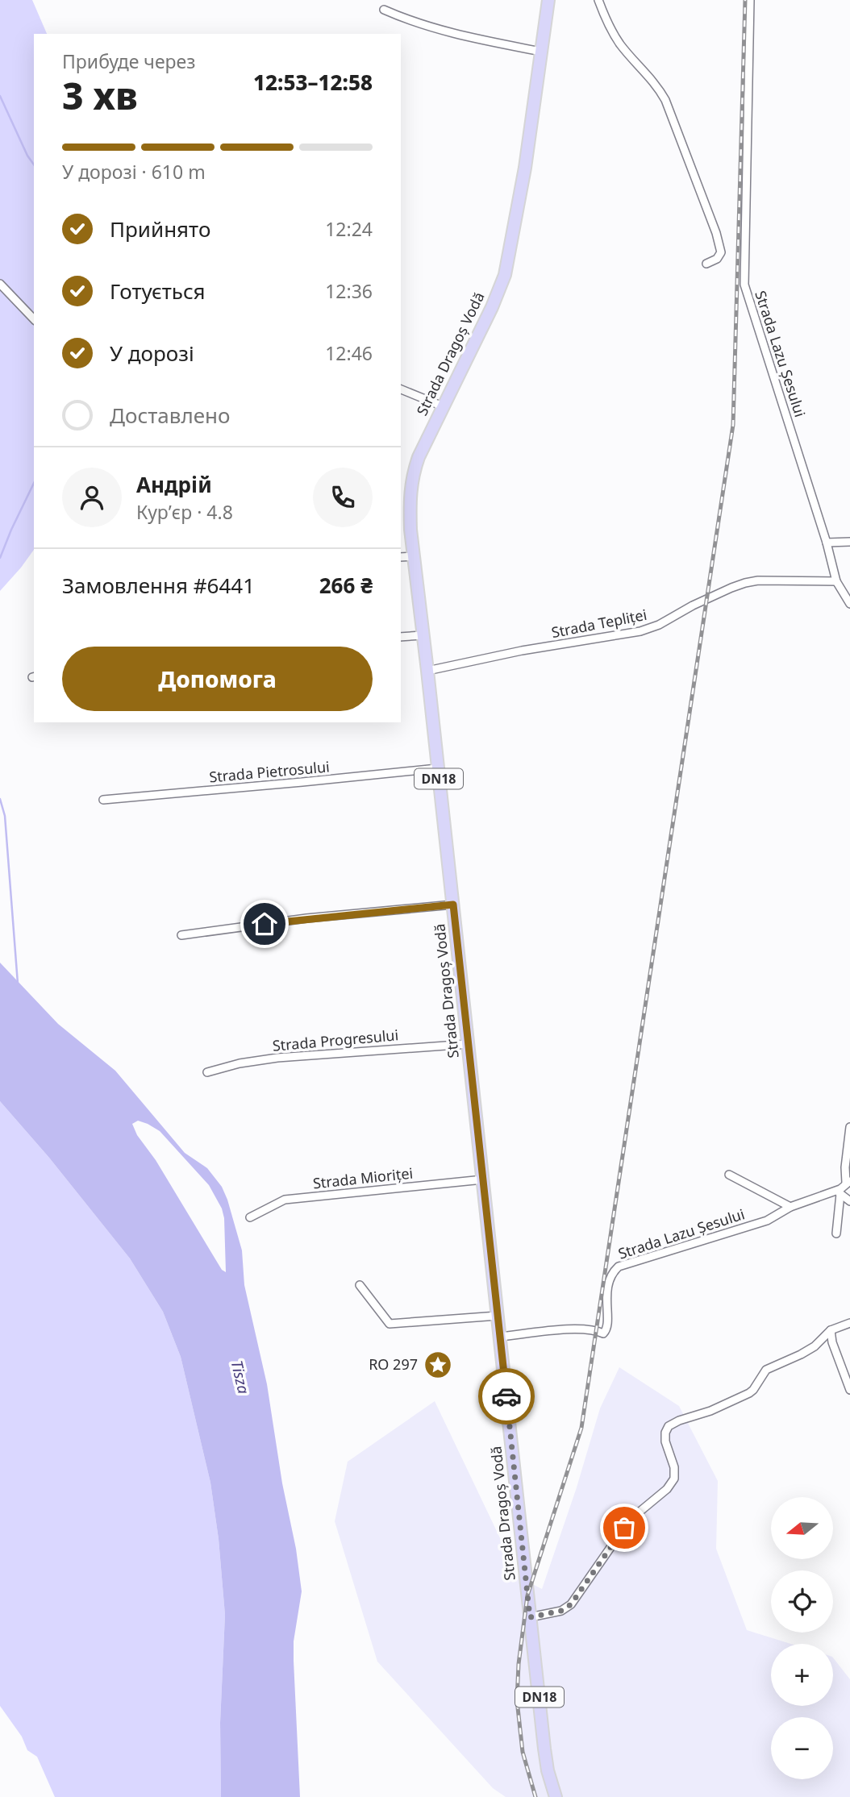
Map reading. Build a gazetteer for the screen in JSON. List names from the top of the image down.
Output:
{
  "streets": {
    "main road": ["Strada Dragoș Vodă", "DN18"],
    "street": [
      "Strada Lazu Șesului",
      "Strada Tepliței",
      "Strada Pietrosului",
      "Strada Progresului",
      "Strada Mioriței"
    ]
  },
  "crossings": [
    ["Strada Dragoș Vodă", "Strada Lazu Șesului"],
    ["Strada Dragoș Vodă", "Strada Tepliței"],
    ["Strada Dragoș Vodă", "Strada Pietrosului"],
    ["Strada Dragoș Vodă", "Strada Progresului"],
    ["Strada Dragoș Vodă", "Strada Mioriței"],
    ["Strada Lazu Șesului", "Strada Tepliței"]
  ],
  "water": ["Tisza"],
  "places": {
    "place": ["RO 297"]
  },
  "north": "left",
  "page": {
    "heading": ["3 хв", "Прибуде через", "12:53–12:58"],
    "panel": [
      "Андрій",
      "Кур’єр · 4.8",
      "Замовлення #6441",
      "266 ₴"
    ],
    "bar": "У дорозі · 610 m",
    "list": [
      ["Прийнято", "12:24"],
      ["Готується", "12:36"],
      ["У дорозі", "12:46"],
      "Доставлено"
    ],
    "buttons": "Допомога",
    "map_buttons": ["+", "−"]
  }
}
